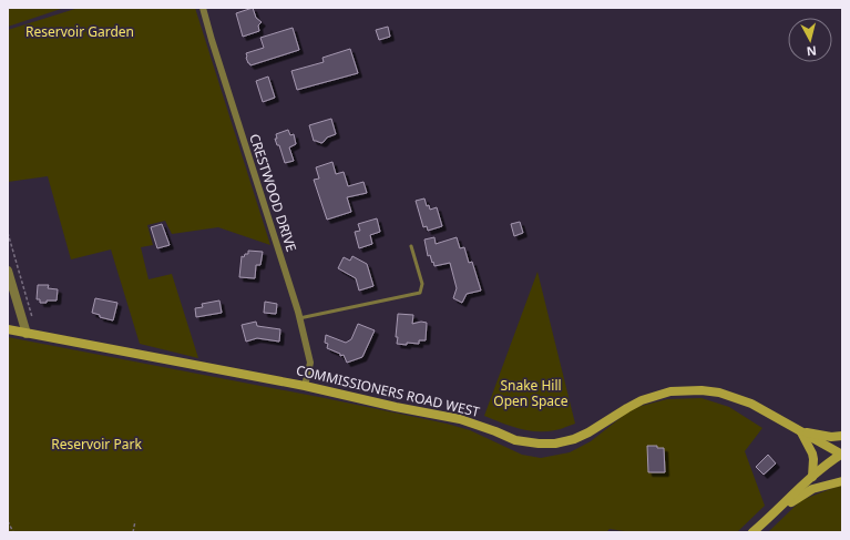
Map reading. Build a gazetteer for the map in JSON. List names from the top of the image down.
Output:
{
  "streets": {
    "main road": ["COMMISSIONERS ROAD WEST"],
    "street": ["CRESTWOOD DRIVE"]
  },
  "crossings": [
    ["CRESTWOOD DRIVE", "COMMISSIONERS ROAD WEST"]
  ],
  "parks": ["Reservoir Garden", "Snake Hill Open Space", "Reservoir Park"],
  "north": "bottom"
}
